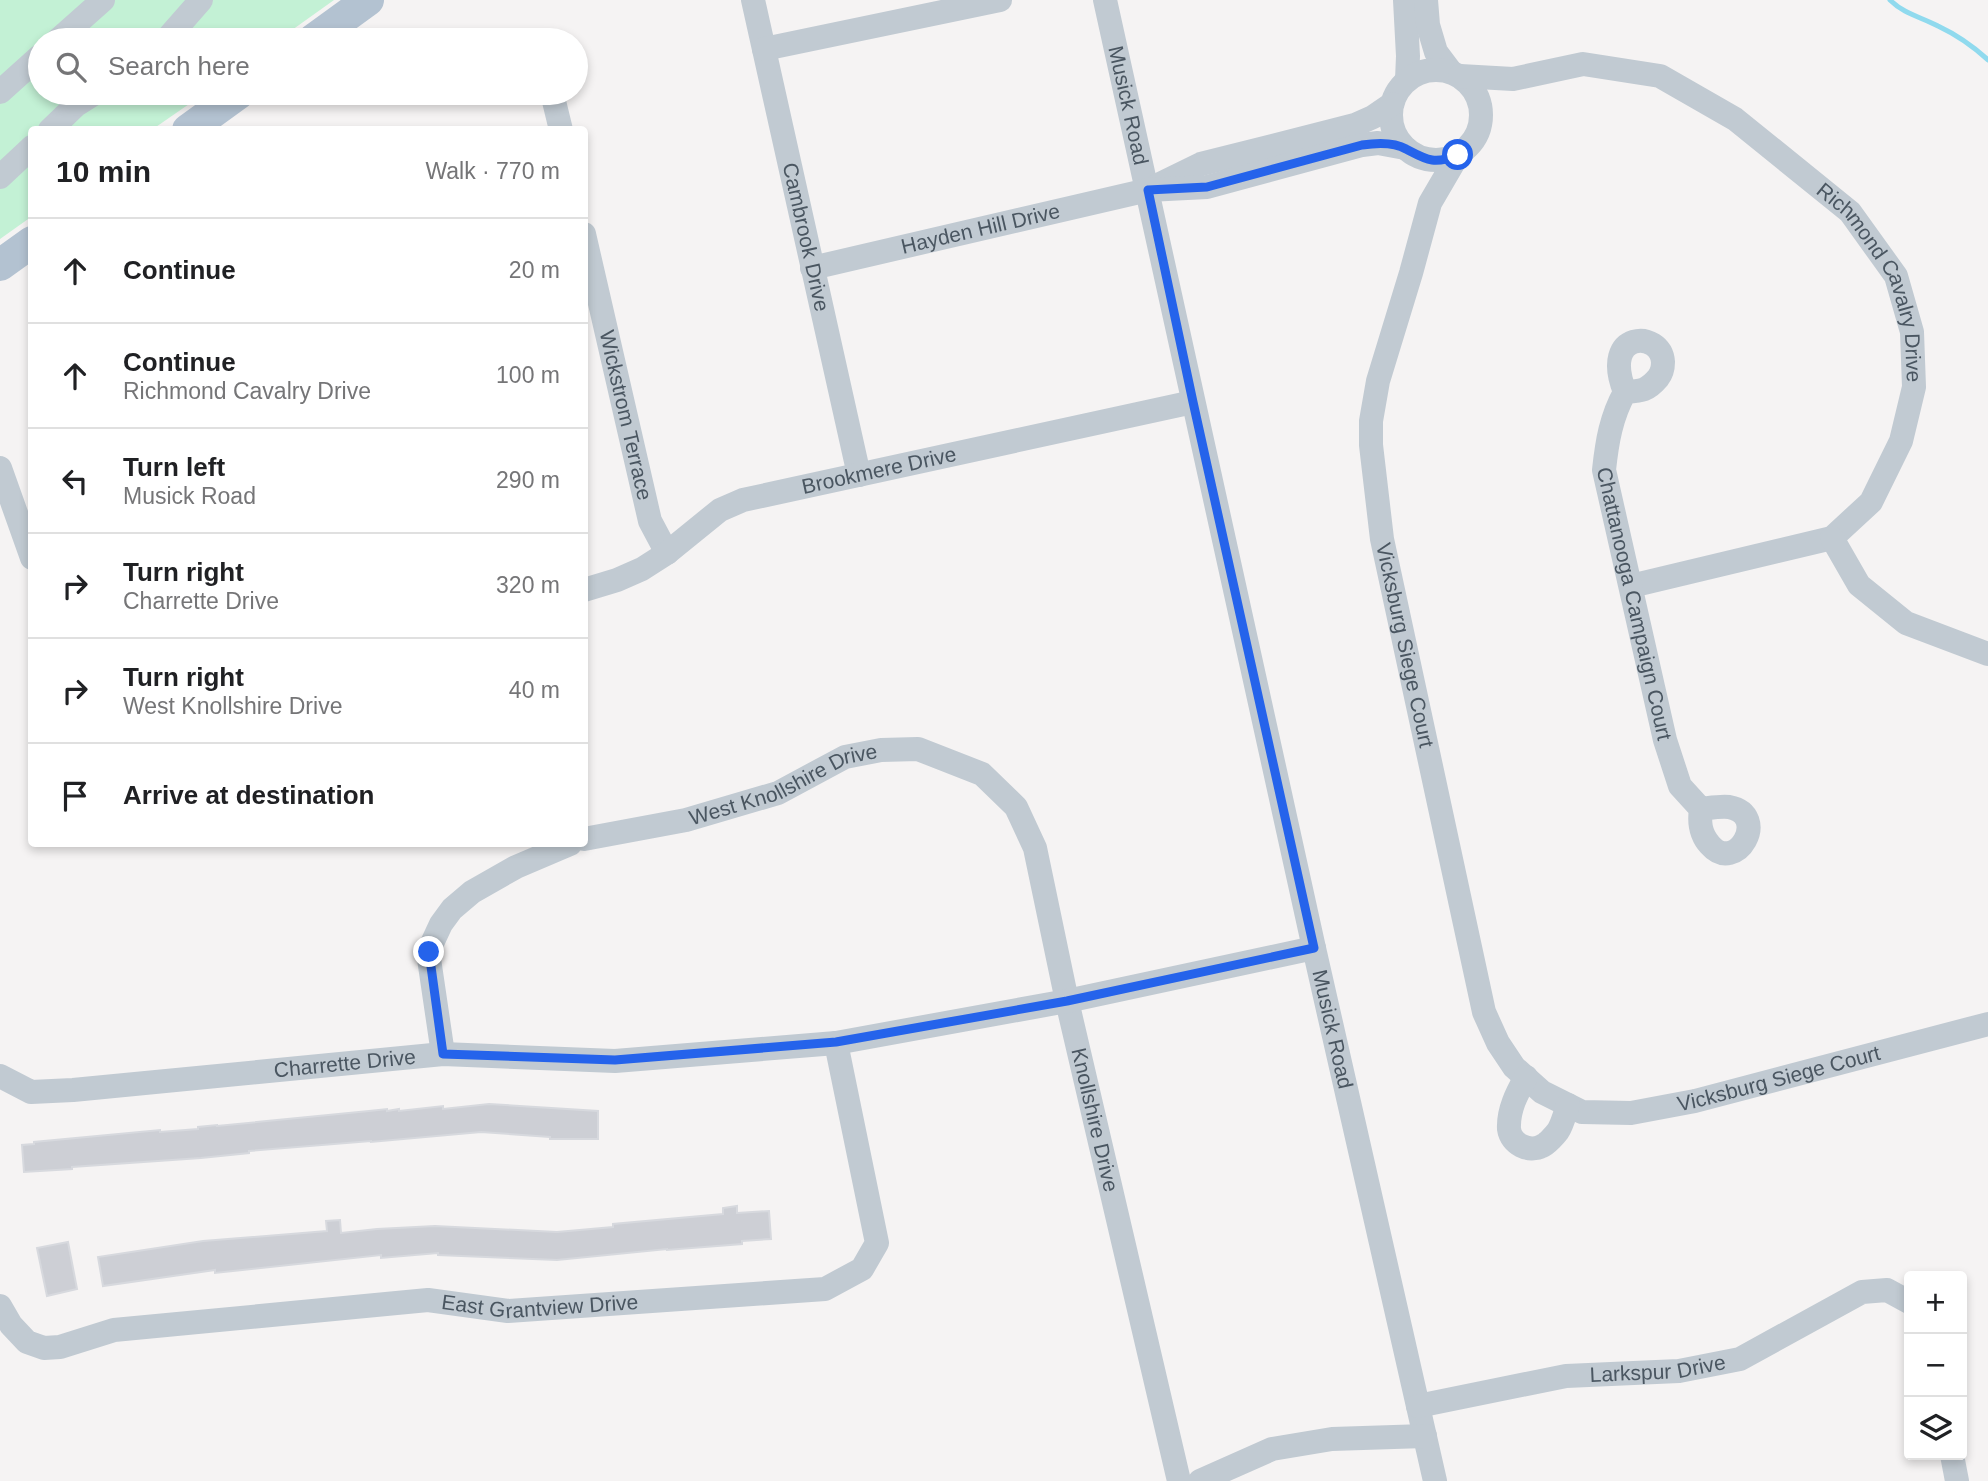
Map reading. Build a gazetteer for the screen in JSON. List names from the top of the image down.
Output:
{
  "streets": {
    "street": [
      "Musick Road",
      "Hayden Hill Drive",
      "Cambrook Drive",
      "Richmond Cavalry Drive",
      "Wickstrom Terrace",
      "Brookmere Drive",
      "Chattanooga Campaign Court",
      "Vicksburg Siege Court",
      "West Knollshire Drive",
      "Charrette Drive",
      "Knollshire Drive",
      "East Grantview Drive",
      "Larkspur Drive"
    ]
  },
  "crossings": [
    ["Musick Road", "Hayden Hill Drive"],
    ["Musick Road", "Brookmere Drive"],
    ["Musick Road", "Charrette Drive"],
    ["Musick Road", "Larkspur Drive"],
    ["Hayden Hill Drive", "Cambrook Drive"],
    ["Cambrook Drive", "Brookmere Drive"],
    ["Richmond Cavalry Drive", "Chattanooga Campaign Court"],
    ["Richmond Cavalry Drive", "Vicksburg Siege Court"],
    ["Wickstrom Terrace", "Brookmere Drive"],
    ["West Knollshire Drive", "Knollshire Drive"],
    ["Charrette Drive", "Knollshire Drive"],
    ["Charrette Drive", "East Grantview Drive"]
  ],
  "page": {
    "search": "Search here",
    "heading": ["10 min", "Walk · 770 m"],
    "list": [
      ["Continue", "20 m"],
      ["Continue", "Richmond Cavalry Drive", "100 m"],
      ["Turn left", "Musick Road", "290 m"],
      ["Turn right", "Charrette Drive", "320 m"],
      ["Turn right", "West Knollshire Drive", "40 m"],
      "Arrive at destination"
    ],
    "map_buttons": ["+", "−"]
  }
}
